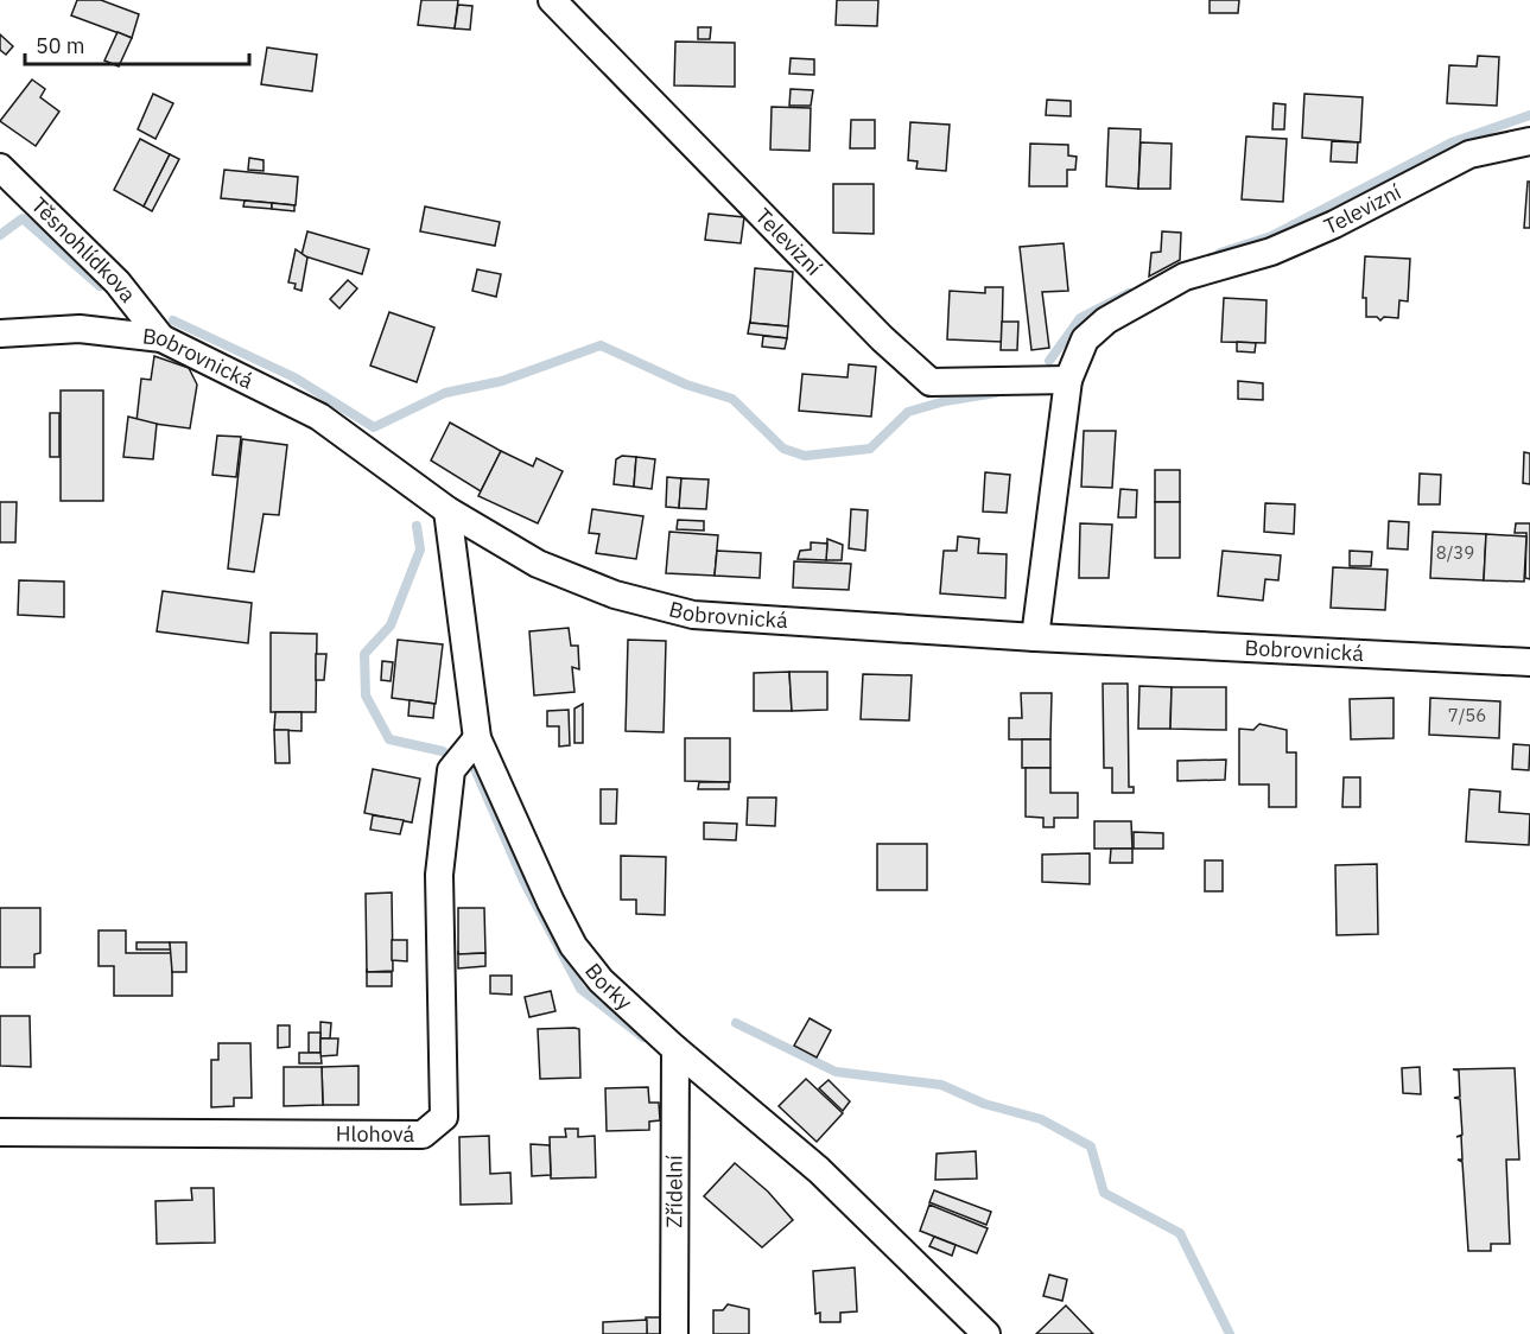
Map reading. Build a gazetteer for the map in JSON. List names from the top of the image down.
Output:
{
  "streets": {
    "street": [
      "Televizní",
      "Těsnohlídkova",
      "Bobrovnická",
      "Borky",
      "Hlohová",
      "Zřídelní"
    ]
  },
  "crossings": [
    ["Televizní", "Bobrovnická"],
    ["Těsnohlídkova", "Bobrovnická"],
    ["Bobrovnická", "Borky"],
    ["Borky", "Hlohová"],
    ["Borky", "Zřídelní"]
  ],
  "house_numbers": ["8/39", "7/56"],
  "scale_bar": "50 m"
}
